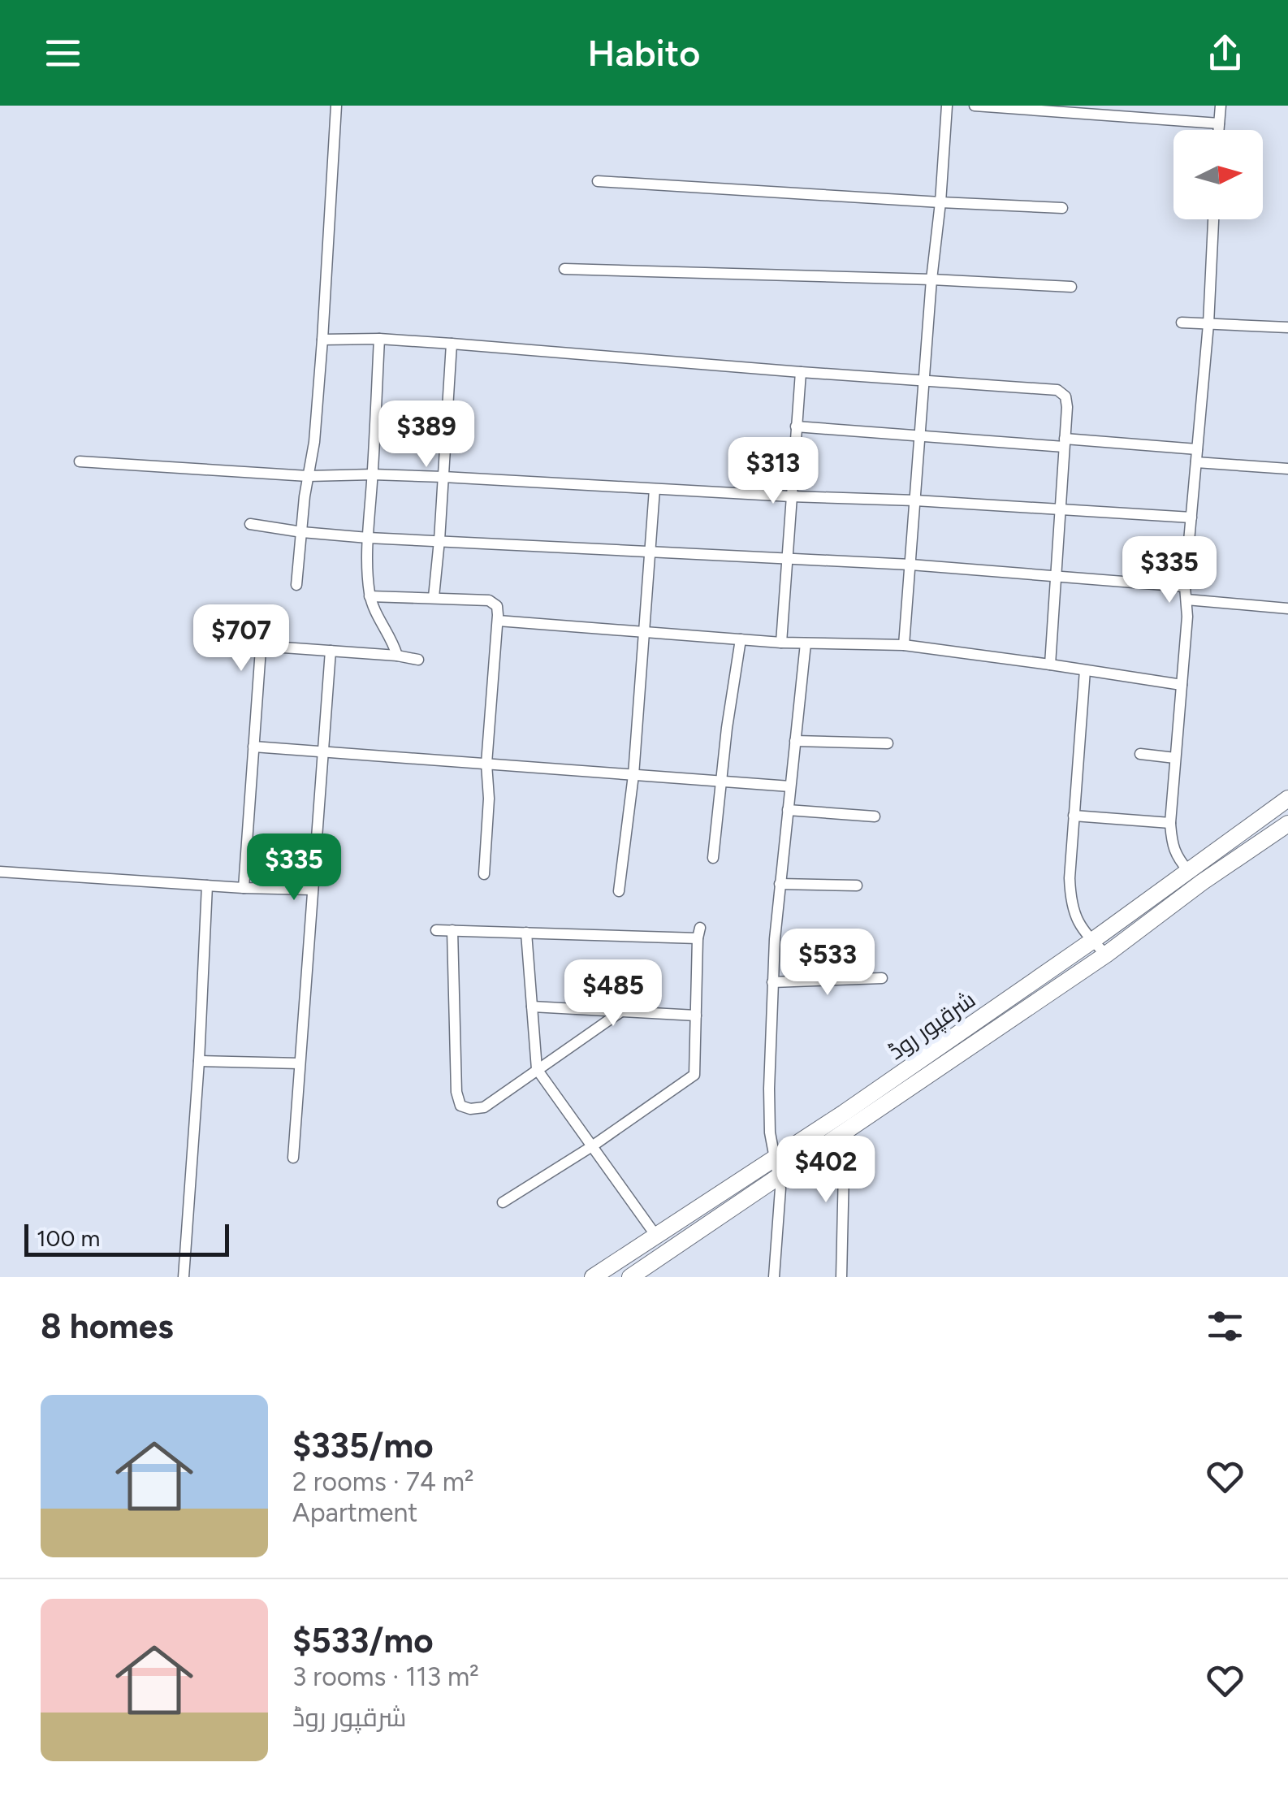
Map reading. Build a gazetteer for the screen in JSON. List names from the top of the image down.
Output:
{
  "streets": {
    "main road": ["شرقپور روڈ"]
  },
  "scale_bar": "100 m",
  "north": "right",
  "page": {
    "header": "Habito",
    "price": [
      "$389",
      "$313",
      "$335",
      "$707",
      "$335",
      "$533",
      "$485",
      "$402"
    ],
    "scale": "100 m",
    "heading": "8 homes",
    "list": [
      {
        "name": "$335/mo",
        "note": "2 rooms · 74 m² · Apartment"
      },
      {
        "name": "$533/mo",
        "note": "3 rooms · 113 m² · شرقپور روڈ"
      }
    ]
  }
}
